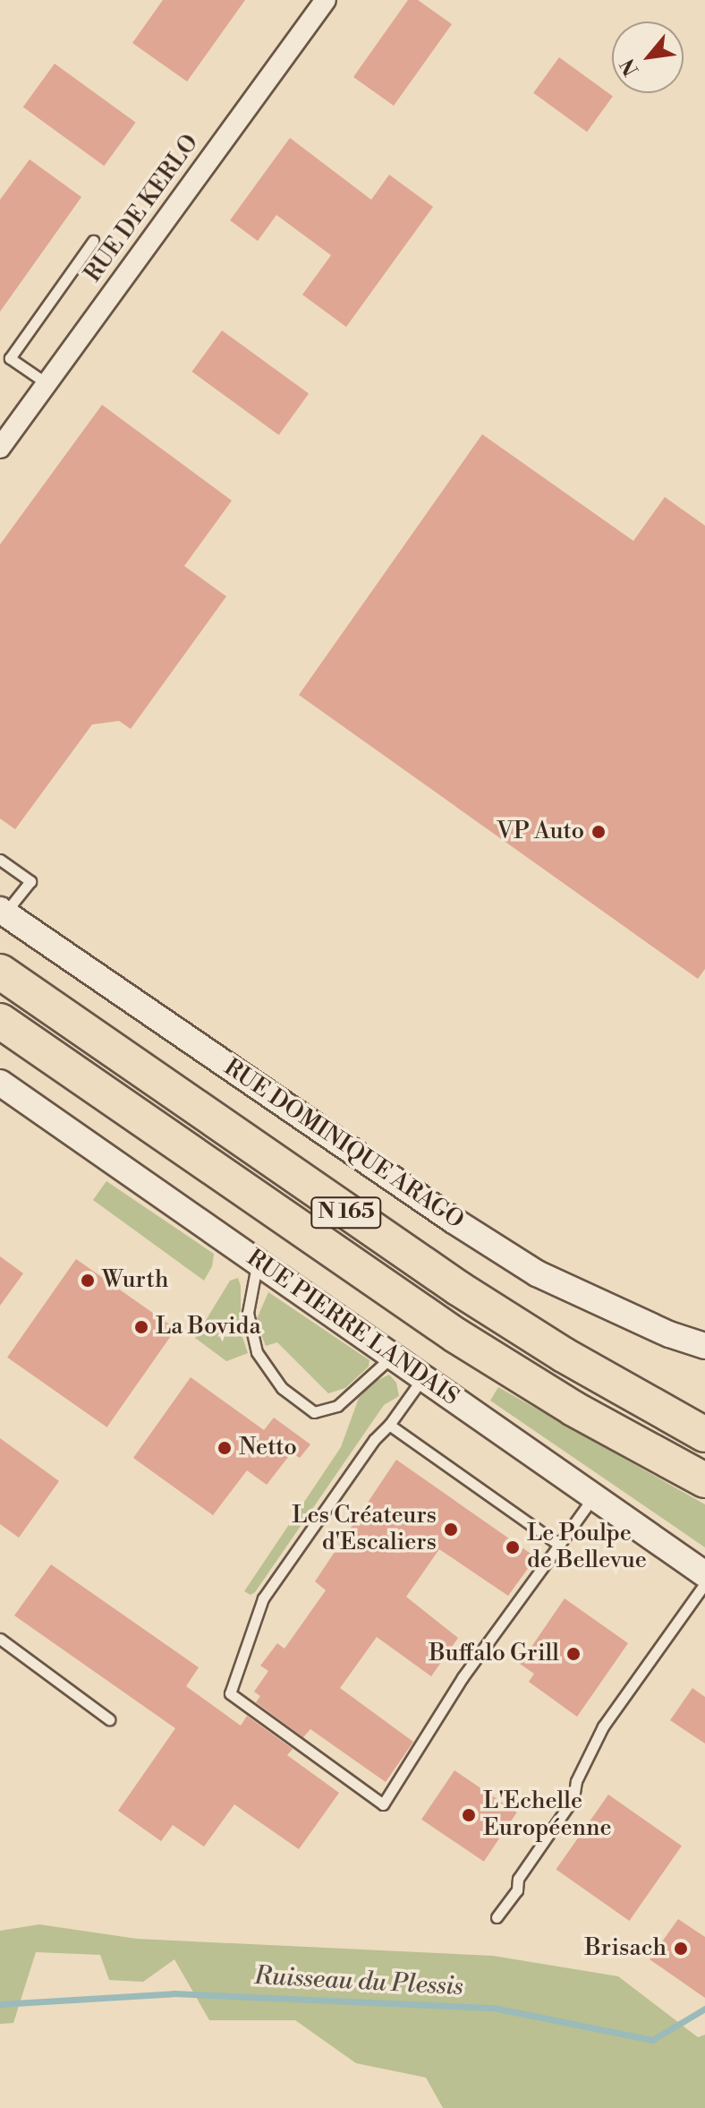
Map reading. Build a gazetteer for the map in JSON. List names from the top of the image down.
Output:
{
  "streets": {
    "highway": ["N 165"],
    "street": ["RUE DE KERLO", "RUE DOMINIQUE ARAGO", "RUE PIERRE LANDAIS"]
  },
  "water": ["Ruisseau du Plessis"],
  "places": [
    "VP Auto",
    "Wurth",
    "La Bovida",
    "Netto",
    "Les Créateurs d'Escaliers",
    "Le Poulpe de Bellevue",
    "Buffalo Grill",
    "L'Echelle Européenne",
    "Brisach"
  ],
  "north": "bottom left"
}
